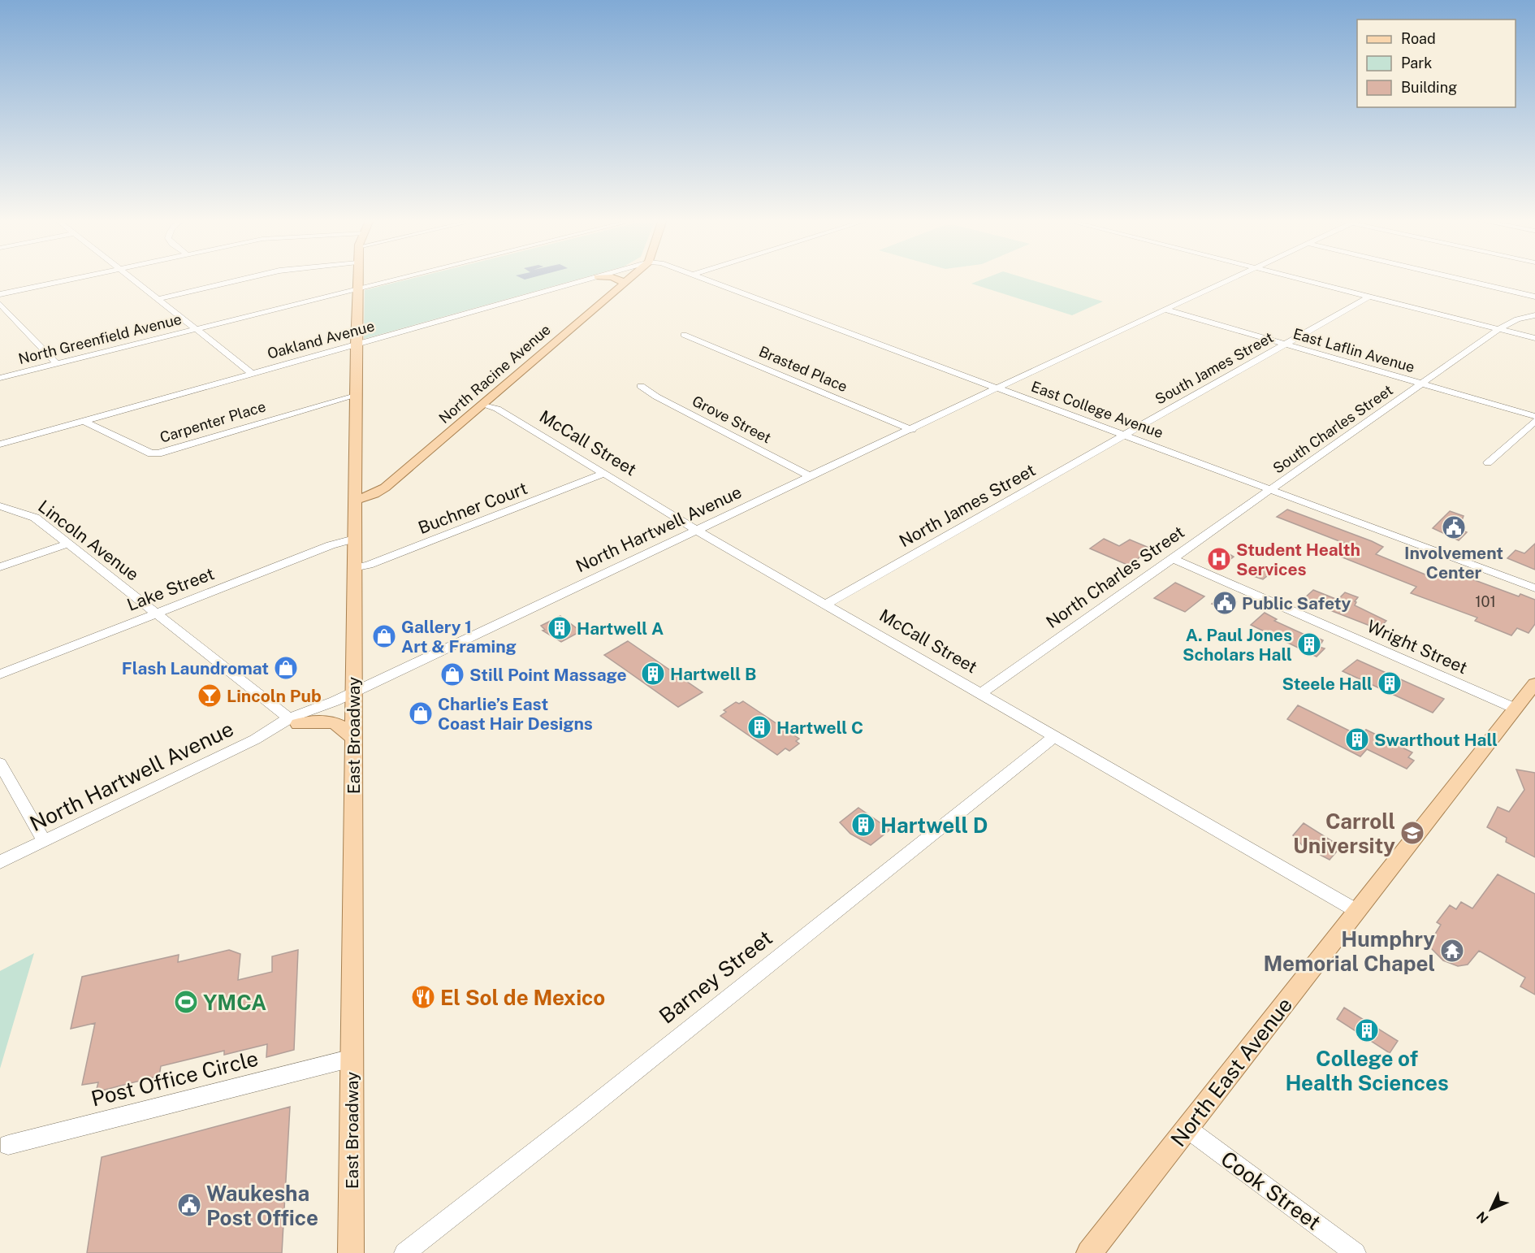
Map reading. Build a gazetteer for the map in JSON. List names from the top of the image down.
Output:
{
  "streets": {
    "main road": ["North Racine Avenue", "East Broadway", "North East Avenue"],
    "street": [
      "North Greenfield Avenue",
      "Oakland Avenue",
      "East Laflin Avenue",
      "South James Street",
      "Brasted Place",
      "East College Avenue",
      "Grove Street",
      "Carpenter Place",
      "South Charles Street",
      "McCall Street",
      "North James Street",
      "Buchner Court",
      "North Hartwell Avenue",
      "Lincoln Avenue",
      "North Charles Street",
      "Lake Street",
      "Wright Street",
      "Barney Street",
      "Post Office Circle",
      "Cook Street"
    ]
  },
  "crossings": [
    ["North Greenfield Avenue", "East Broadway"],
    ["Oakland Avenue", "Carpenter Place"],
    ["Oakland Avenue", "East Broadway"],
    ["East Laflin Avenue", "South James Street"],
    ["East Laflin Avenue", "South Charles Street"],
    ["East Laflin Avenue", "North Hartwell Avenue"],
    ["South James Street", "East College Avenue"],
    ["South James Street", "North James Street"],
    ["Brasted Place", "North Hartwell Avenue"],
    ["North Racine Avenue", "McCall Street"],
    ["North Racine Avenue", "East Broadway"],
    ["East College Avenue", "South Charles Street"],
    ["East College Avenue", "North James Street"],
    ["East College Avenue", "North Hartwell Avenue"],
    ["East College Avenue", "North Charles Street"],
    ["Grove Street", "North Hartwell Avenue"],
    ["Carpenter Place", "East Broadway"],
    ["South Charles Street", "North Charles Street"],
    ["McCall Street", "North James Street"],
    ["McCall Street", "Buchner Court"],
    ["McCall Street", "North Hartwell Avenue"],
    ["McCall Street", "North Charles Street"],
    ["McCall Street", "Barney Street"],
    ["McCall Street", "North East Avenue"],
    ["Buchner Court", "East Broadway"],
    ["North Hartwell Avenue", "Lincoln Avenue"],
    ["North Hartwell Avenue", "East Broadway"],
    ["Lincoln Avenue", "Lake Street"],
    ["North Charles Street", "Wright Street"],
    ["Lake Street", "East Broadway"],
    ["Wright Street", "North East Avenue"],
    ["East Broadway", "Post Office Circle"],
    ["North East Avenue", "Cook Street"]
  ],
  "places": {
    "public building": ["Involvement Center", "Public Safety", "Waukesha Post Office"],
    "hospital": ["Student Health Services"],
    "building": [
      "Hartwell A",
      "A. Paul Jones Scholars Hall",
      "Hartwell B",
      "Steele Hall",
      "Hartwell C",
      "Swarthout Hall",
      "Hartwell D",
      "College of Health Sciences"
    ],
    "shop": [
      "Gallery 1 Art & Framing",
      "Flash Laundromat",
      "Still Point Massage",
      "Charlie’s East Coast Hair Designs"
    ],
    "bar": ["Lincoln Pub"],
    "school or university": ["Carroll University"],
    "temple": ["Humphry Memorial Chapel"],
    "restaurant": ["El Sol de Mexico"],
    "sports": ["YMCA"]
  },
  "house_numbers": ["101"],
  "legend": ["Road", "Park", "Building"],
  "north": "bottom left"
}
